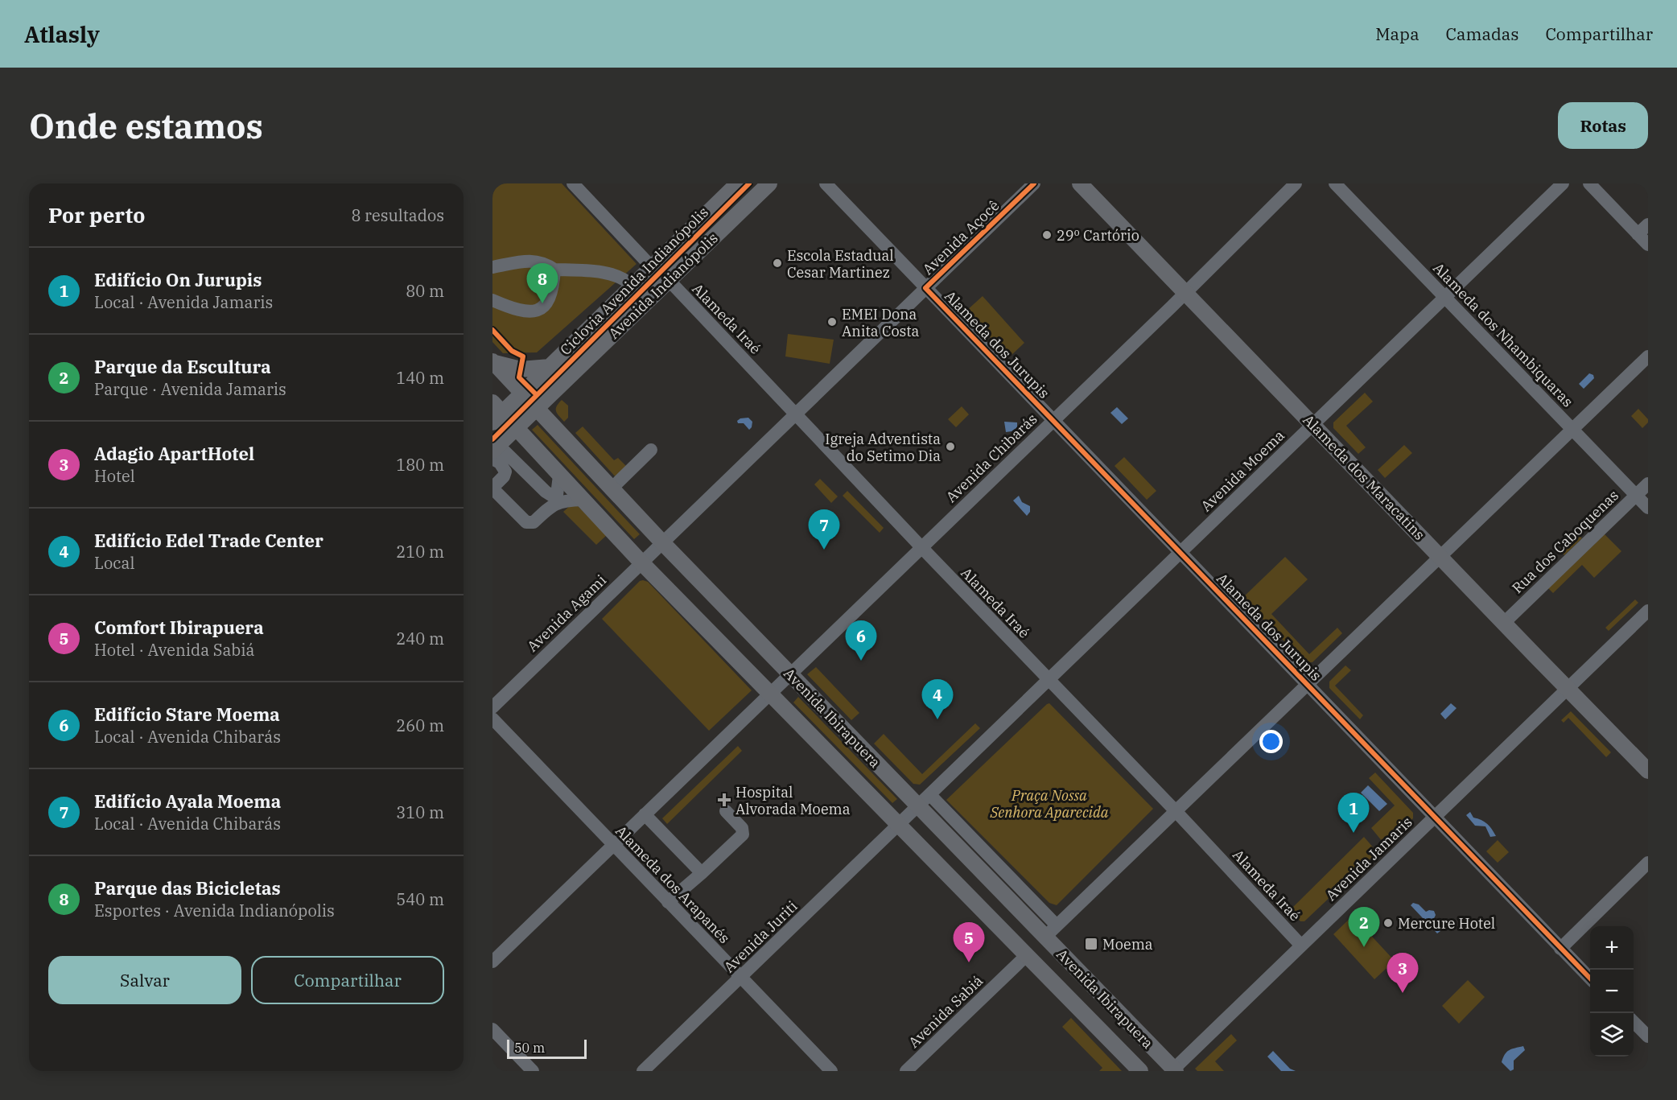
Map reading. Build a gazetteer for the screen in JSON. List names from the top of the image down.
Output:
{
  "streets": {
    "main road": ["Avenida Indianópolis", "Alameda dos Maracatins", "Avenida Ibirapuera"],
    "street": [
      "Avenida Açocê",
      "Alameda Iraé",
      "Alameda dos Nhambiquaras",
      "Alameda dos Jurupis",
      "Avenida Chibarás",
      "Avenida Moema",
      "Rua dos Caboquenas",
      "Avenida Agami",
      "Avenida Jamaris",
      "Alameda dos Arapanés",
      "Avenida Juriti",
      "Avenida Sabiá"
    ],
    "cycle path": ["Ciclovia Avenida Indianópolis"]
  },
  "crossings": [
    ["Avenida Açocê", "Alameda Iraé"],
    ["Avenida Açocê", "Alameda dos Jurupis"],
    ["Avenida Açocê", "Avenida Agami"],
    ["Avenida Açocê", "Avenida Ibirapuera"],
    ["Avenida Indianópolis", "Alameda Iraé"],
    ["Avenida Indianópolis", "Avenida Ibirapuera"],
    ["Alameda Iraé", "Avenida Chibarás"],
    ["Alameda Iraé", "Avenida Moema"],
    ["Alameda Iraé", "Avenida Jamaris"],
    ["Alameda dos Nhambiquaras", "Avenida Moema"],
    ["Alameda dos Nhambiquaras", "Rua dos Caboquenas"],
    ["Alameda dos Jurupis", "Avenida Chibarás"],
    ["Alameda dos Jurupis", "Avenida Moema"],
    ["Alameda dos Jurupis", "Avenida Jamaris"],
    ["Avenida Chibarás", "Alameda dos Maracatins"],
    ["Avenida Chibarás", "Avenida Ibirapuera"],
    ["Avenida Chibarás", "Alameda dos Arapanés"],
    ["Avenida Moema", "Alameda dos Maracatins"],
    ["Alameda dos Maracatins", "Rua dos Caboquenas"],
    ["Alameda dos Maracatins", "Avenida Jamaris"],
    ["Avenida Agami", "Avenida Ibirapuera"],
    ["Avenida Ibirapuera", "Avenida Jamaris"],
    ["Avenida Ibirapuera", "Avenida Juriti"],
    ["Avenida Ibirapuera", "Avenida Sabiá"],
    ["Alameda dos Arapanés", "Avenida Juriti"]
  ],
  "parks": ["Praça Nossa Senhora Aparecida"],
  "places": {
    "other": [
      "29º Cartório",
      "Escola Estadual Cesar Martinez",
      "EMEI Dona Anita Costa",
      "Igreja Adventista do Setimo Dia",
      "Mercure Hotel"
    ],
    "health": ["Hospital Alvorada Moema"],
    "transit": ["Moema"]
  },
  "scale_bar": "50 m",
  "page": {
    "header": "Atlasly",
    "nav": ["Mapa", "Camadas", "Compartilhar"],
    "buttons": [
      "Rotas",
      ["Salvar", "Compartilhar"]
    ],
    "title": "Onde estamos",
    "heading": ["Por perto", "8 resultados"],
    "list": [
      {
        "mark": "1",
        "name": "Edifício On Jurupis",
        "note": "Local · Avenida Jamaris",
        "value": "80 m"
      },
      {
        "mark": "2",
        "name": "Parque da Escultura",
        "note": "Parque · Avenida Jamaris",
        "value": "140 m"
      },
      {
        "mark": "3",
        "name": "Adagio ApartHotel",
        "note": "Hotel",
        "value": "180 m"
      },
      {
        "mark": "4",
        "name": "Edifício Edel Trade Center",
        "note": "Local",
        "value": "210 m"
      },
      {
        "mark": "5",
        "name": "Comfort Ibirapuera",
        "note": "Hotel · Avenida Sabiá",
        "value": "240 m"
      },
      {
        "mark": "6",
        "name": "Edifício Stare Moema",
        "note": "Local · Avenida Chibarás",
        "value": "260 m"
      },
      {
        "mark": "7",
        "name": "Edifício Ayala Moema",
        "note": "Local · Avenida Chibarás",
        "value": "310 m"
      },
      {
        "mark": "8",
        "name": "Parque das Bicicletas",
        "note": "Esportes · Avenida Indianópolis",
        "value": "540 m"
      }
    ],
    "pins": [
      "8",
      "7",
      "6",
      "4",
      "1",
      "2",
      "5",
      "3"
    ],
    "map_buttons": ["+", "−"],
    "scale": "50 m"
  }
}
